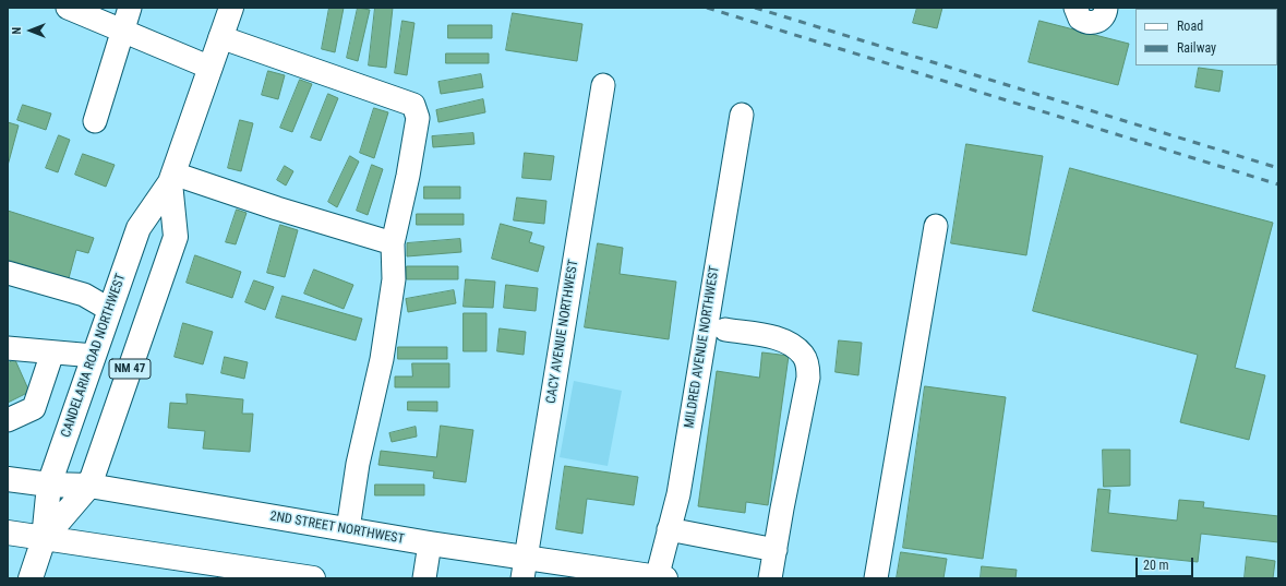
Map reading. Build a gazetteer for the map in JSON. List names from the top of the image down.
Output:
{
  "streets": {
    "main road": ["CANDELARIA ROAD NORTHWEST", "NM 47", "2ND STREET NORTHWEST"],
    "street": ["CACY AVENUE NORTHWEST", "MILDRED AVENUE NORTHWEST"]
  },
  "crossings": [
    ["CACY AVENUE NORTHWEST", "2ND STREET NORTHWEST"],
    ["MILDRED AVENUE NORTHWEST", "2ND STREET NORTHWEST"],
    ["CANDELARIA ROAD NORTHWEST", "2ND STREET NORTHWEST"]
  ],
  "legend": ["Road", "Railway"],
  "scale_bar": "20 m",
  "north": "left"
}
